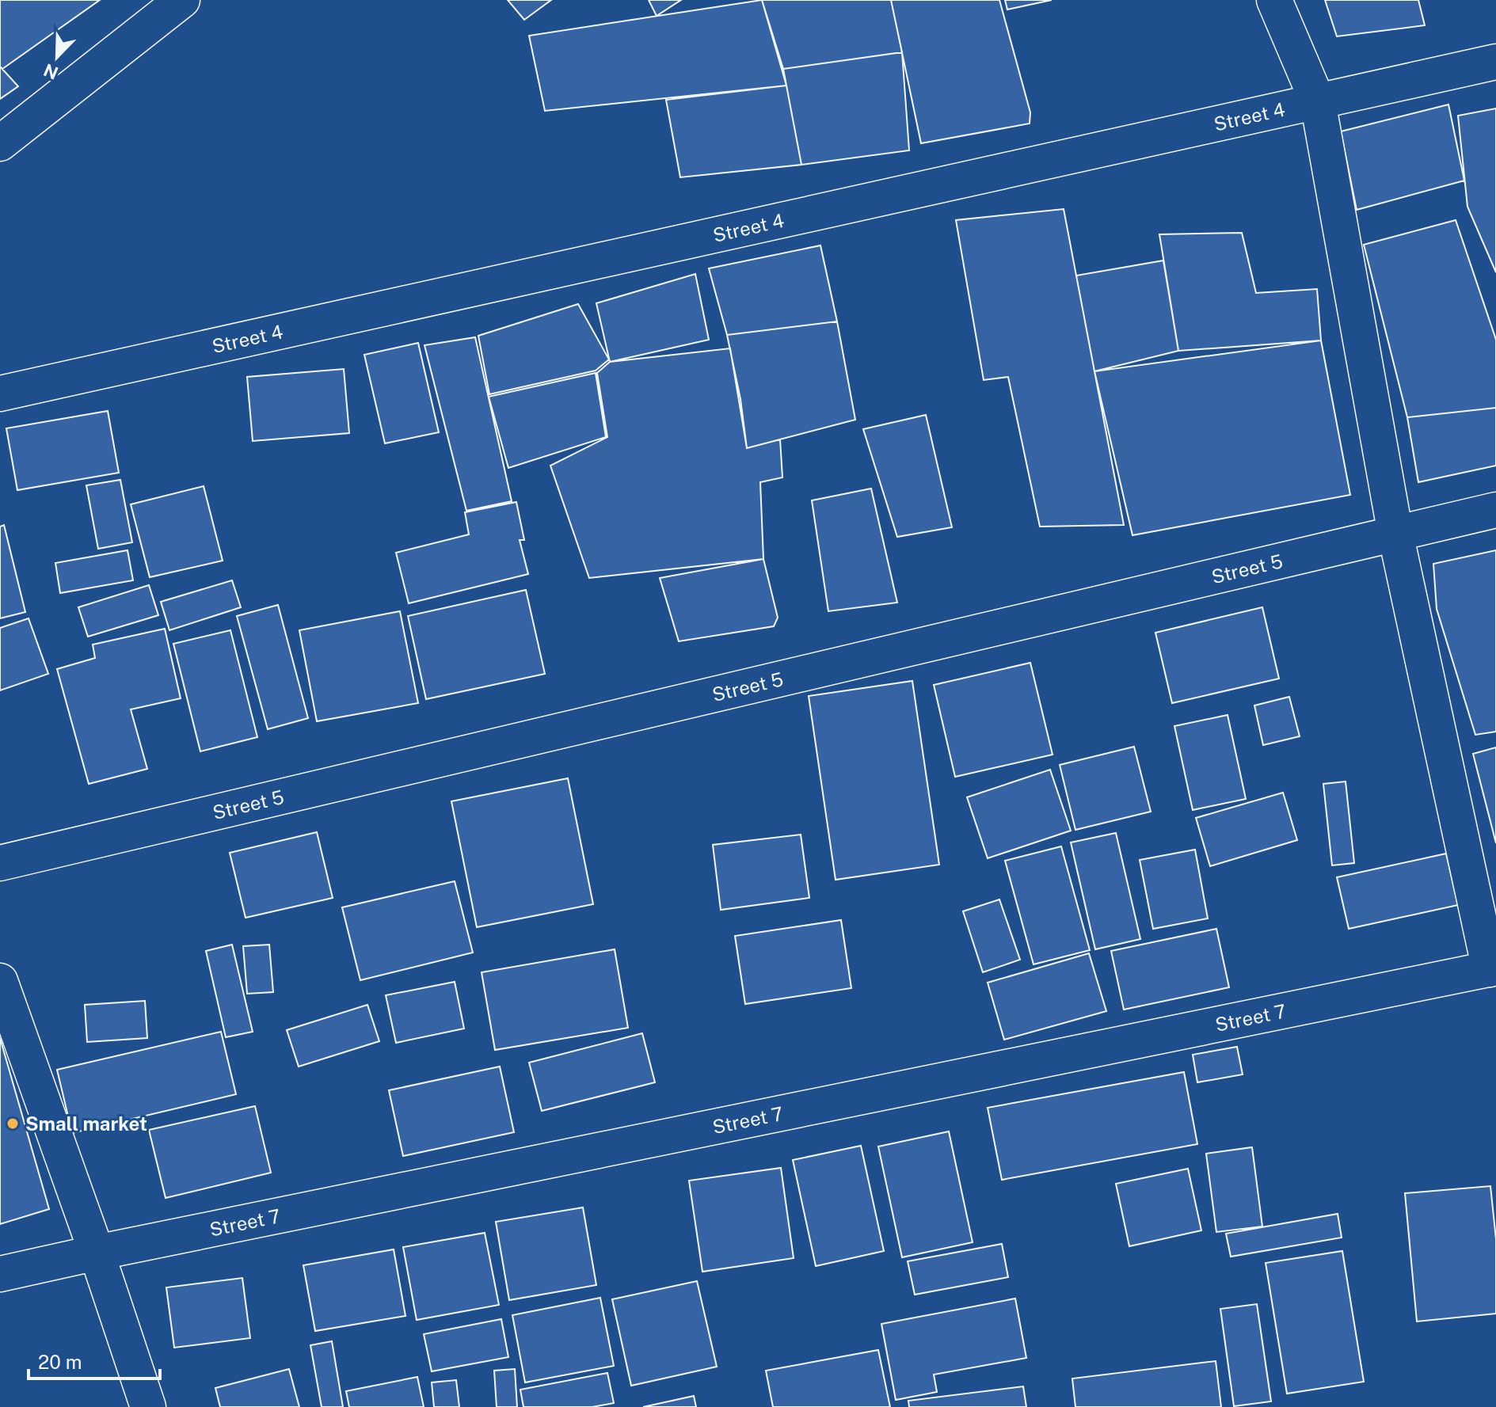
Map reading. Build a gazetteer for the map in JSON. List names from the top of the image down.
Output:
{
  "streets": {
    "street": ["Street 4", "Street 5", "Street 7"]
  },
  "places": ["Small market"],
  "scale_bar": "20 m",
  "north": "bottom left"
}
